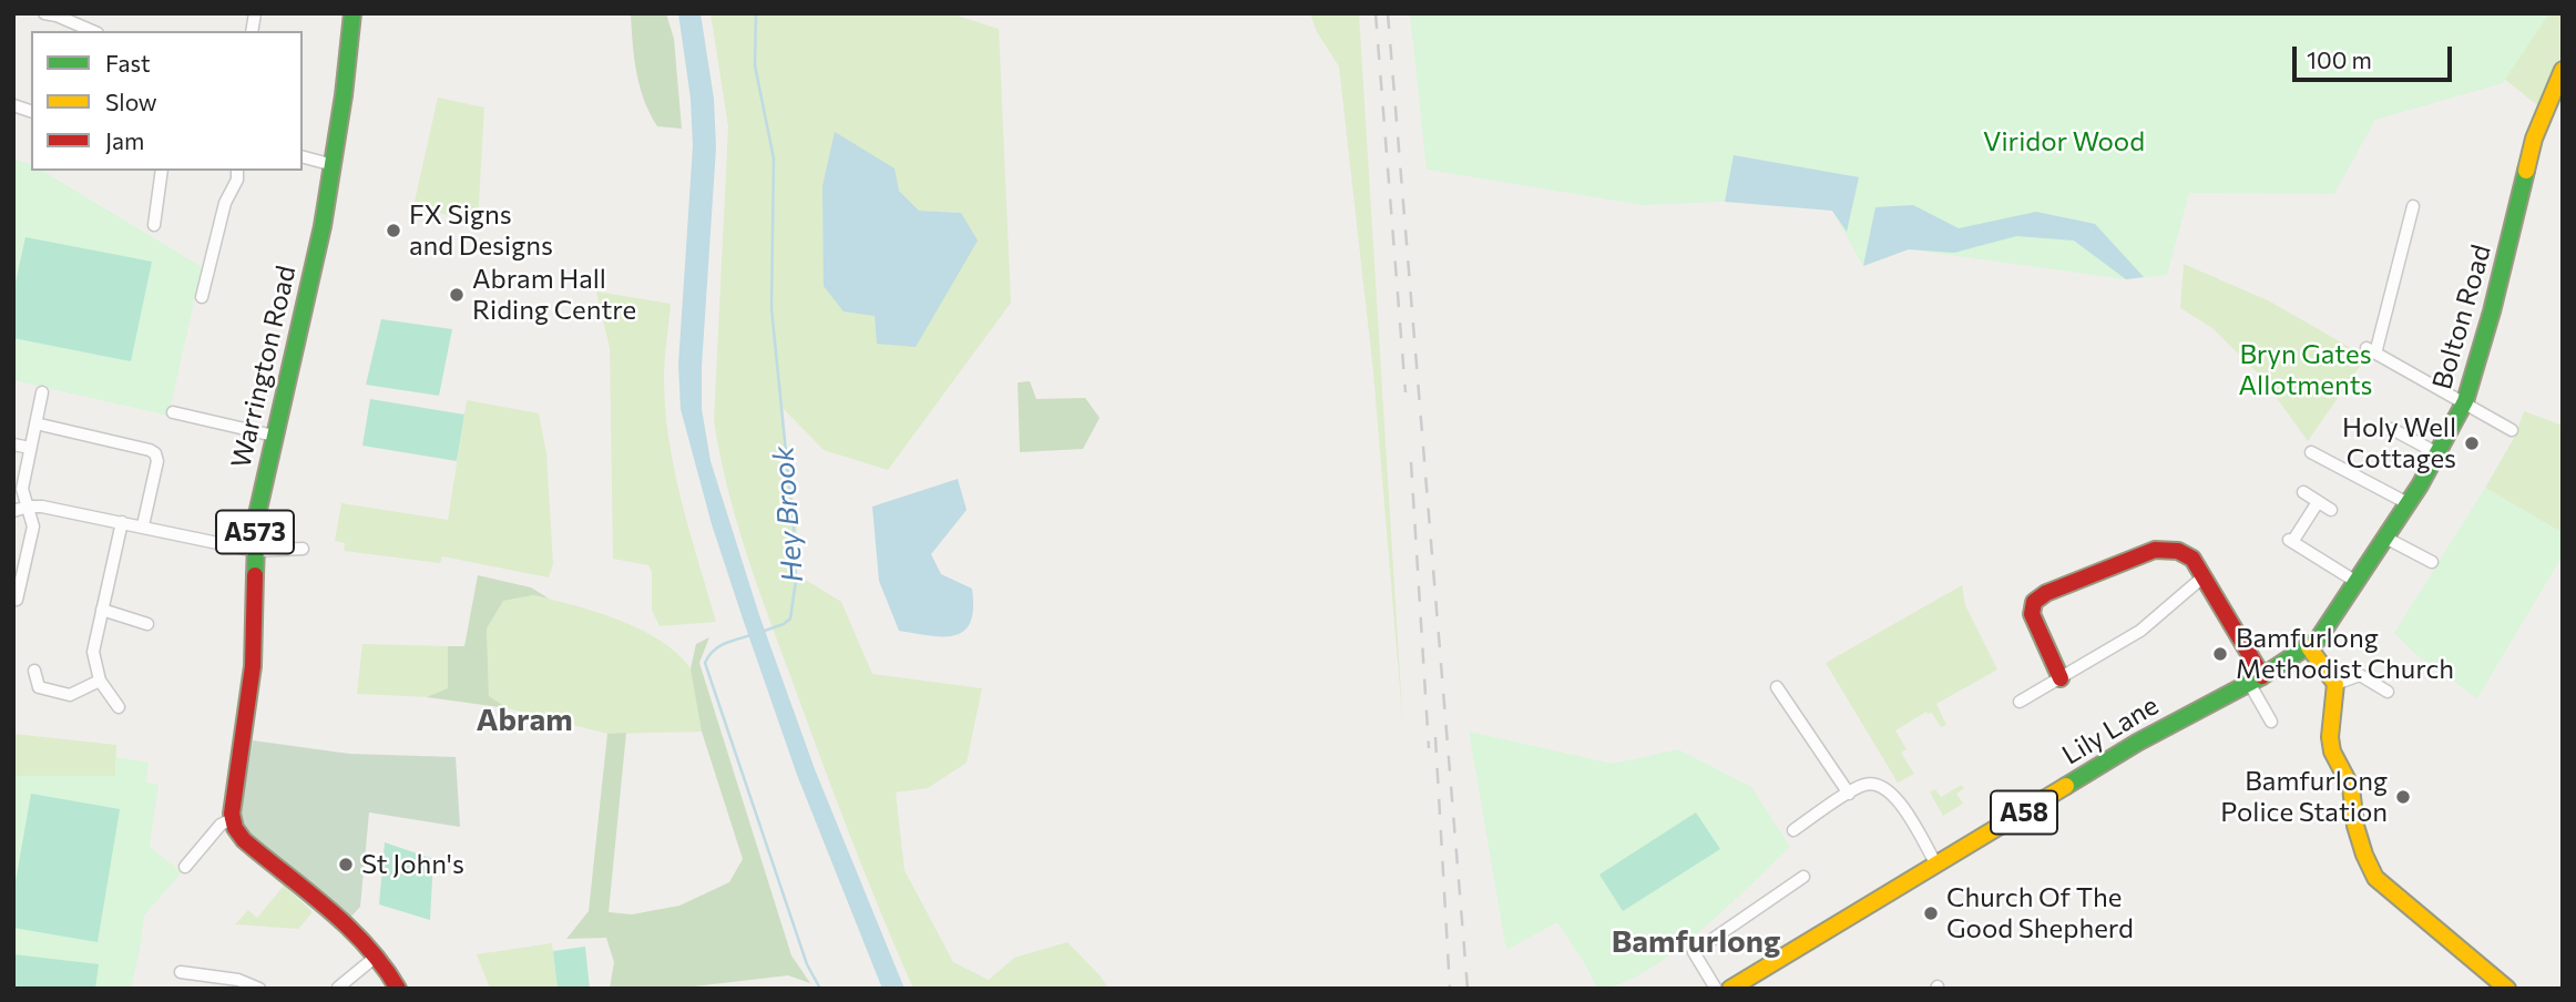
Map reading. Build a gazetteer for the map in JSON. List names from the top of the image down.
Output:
{
  "streets": {
    "main road": [
      "Bolton Road",
      "Warrington Road",
      "A573",
      "Lily Lane",
      "A58"
    ]
  },
  "crossings": [
    ["Bolton Road", "Lily Lane"]
  ],
  "districts": ["Abram", "Bamfurlong"],
  "water": ["Hey Brook"],
  "parks": ["Viridor Wood", "Bryn Gates Allotments"],
  "places": [
    "FX Signs and Designs",
    "Abram Hall Riding Centre",
    "Holy Well Cottages",
    "Bamfurlong Methodist Church",
    "Bamfurlong Police Station",
    "St John's",
    "Church Of The Good Shepherd"
  ],
  "legend": ["Fast", "Slow", "Jam"],
  "scale_bar": "100 m"
}
